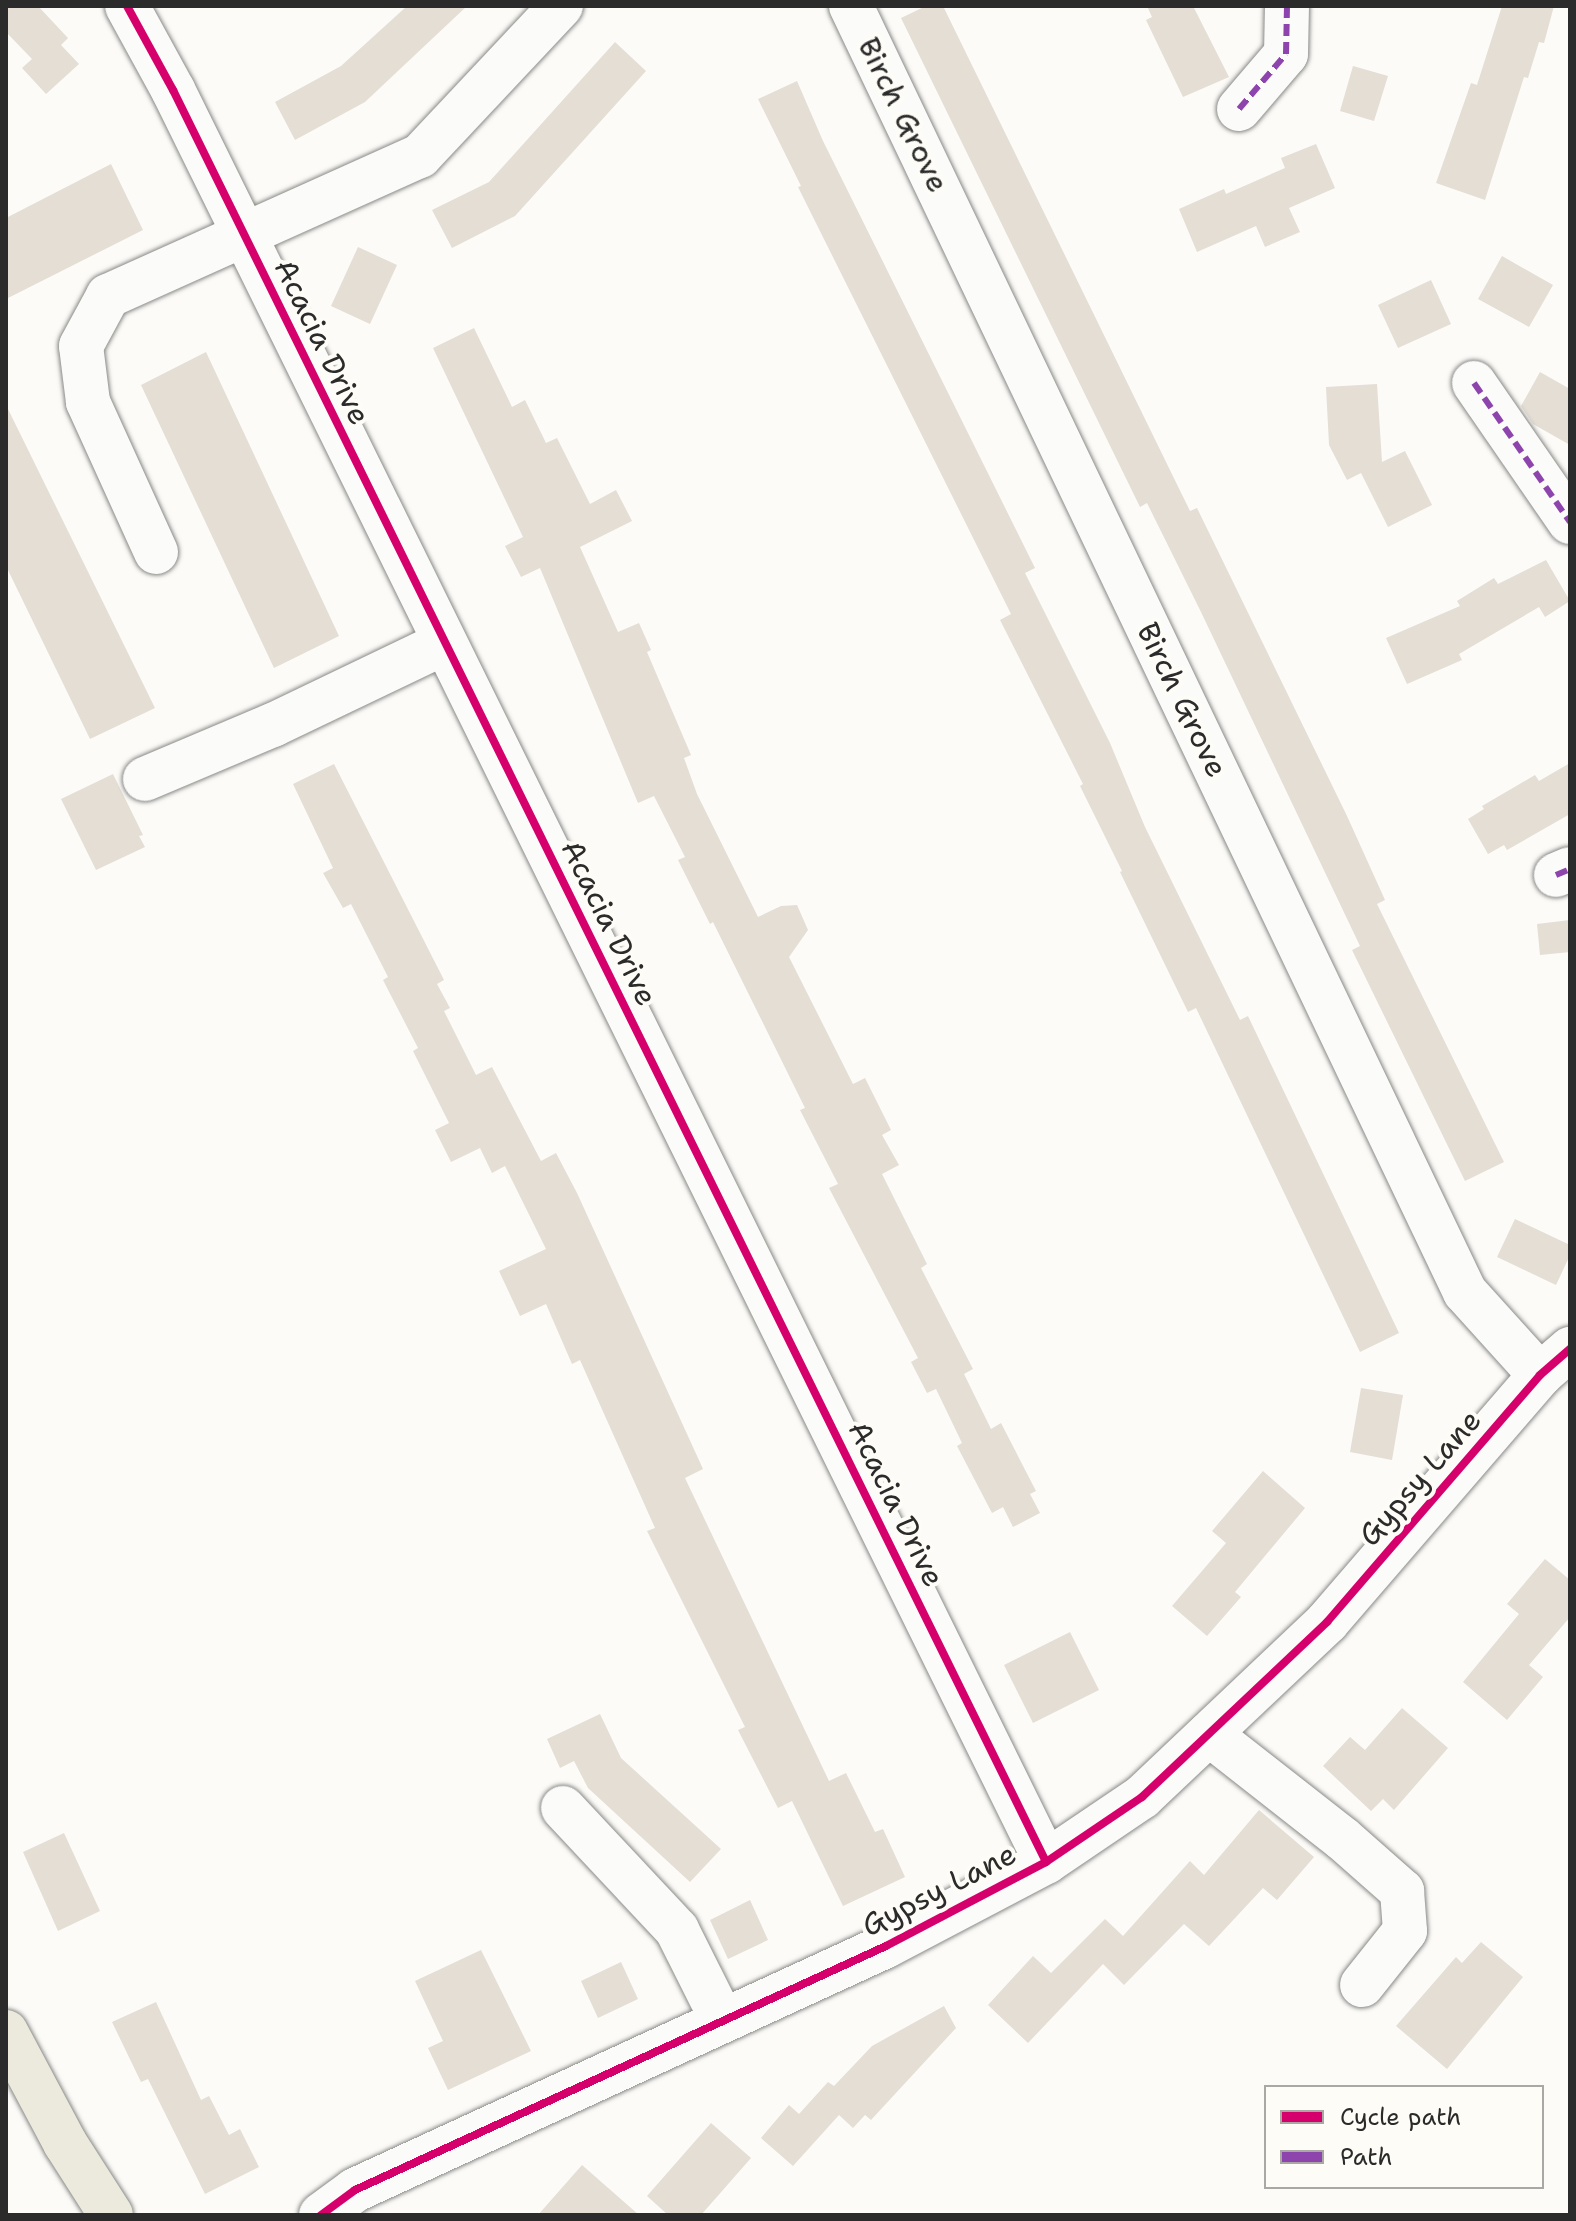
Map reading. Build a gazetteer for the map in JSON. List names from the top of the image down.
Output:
{
  "streets": {
    "street": ["Birch Grove", "Acacia Drive", "Gypsy Lane"]
  },
  "crossings": [
    ["Birch Grove", "Gypsy Lane"],
    ["Acacia Drive", "Gypsy Lane"]
  ],
  "legend": ["Cycle path", "Path"]
}
